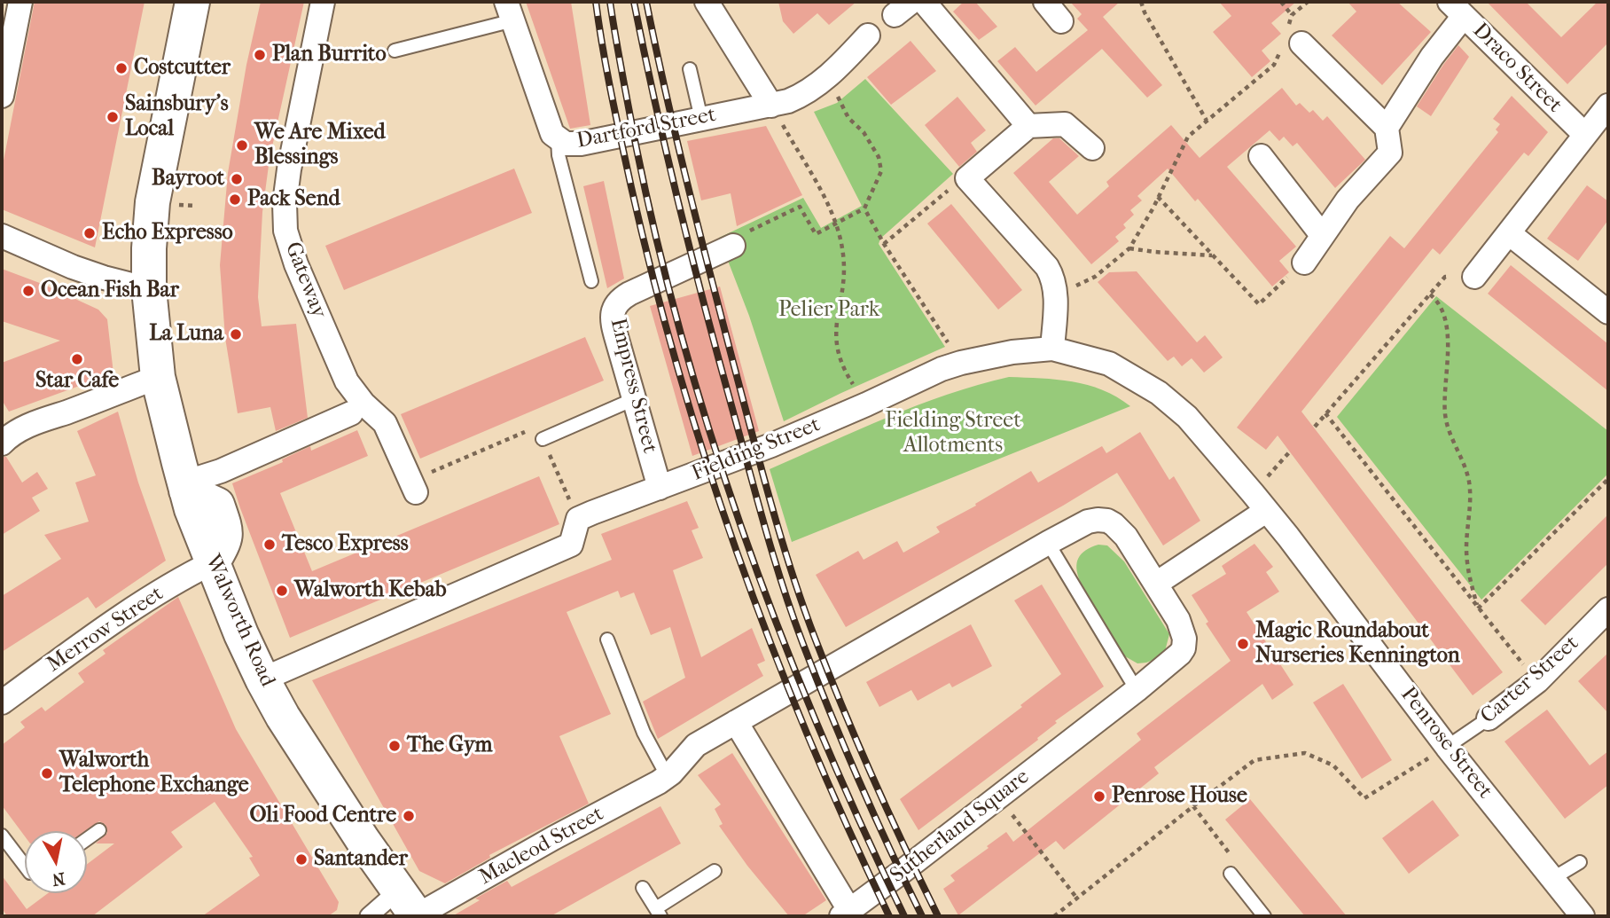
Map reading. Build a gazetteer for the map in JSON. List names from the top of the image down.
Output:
{
  "streets": {
    "main road": ["Walworth Road"],
    "street": [
      "Draco Street",
      "Dartford Street",
      "Gateway",
      "Empress Street",
      "Fielding Street",
      "Merrow Street",
      "Carter Street",
      "Penrose Street",
      "Sutherland Square",
      "Macleod Street"
    ]
  },
  "crossings": [
    ["Empress Street", "Fielding Street"],
    ["Fielding Street", "Penrose Street"],
    ["Walworth Road", "Merrow Street"],
    ["Walworth Road", "Macleod Street"],
    ["Carter Street", "Penrose Street"],
    ["Sutherland Square", "Macleod Street"]
  ],
  "parks": ["Pelier Park", "Fielding Street Allotments"],
  "places": [
    "Plan Burrito",
    "Costcutter",
    "Sainsbury's Local",
    "We Are Mixed Blessings",
    "Bayroot",
    "Pack Send",
    "Echo Expresso",
    "Ocean Fish Bar",
    "La Luna",
    "Star Cafe",
    "Tesco Express",
    "Walworth Kebab",
    "Magic Roundabout Nurseries Kennington",
    "The Gym",
    "Walworth Telephone Exchange",
    "Penrose House",
    "Oli Food Centre",
    "Santander"
  ],
  "north": "bottom"
}
